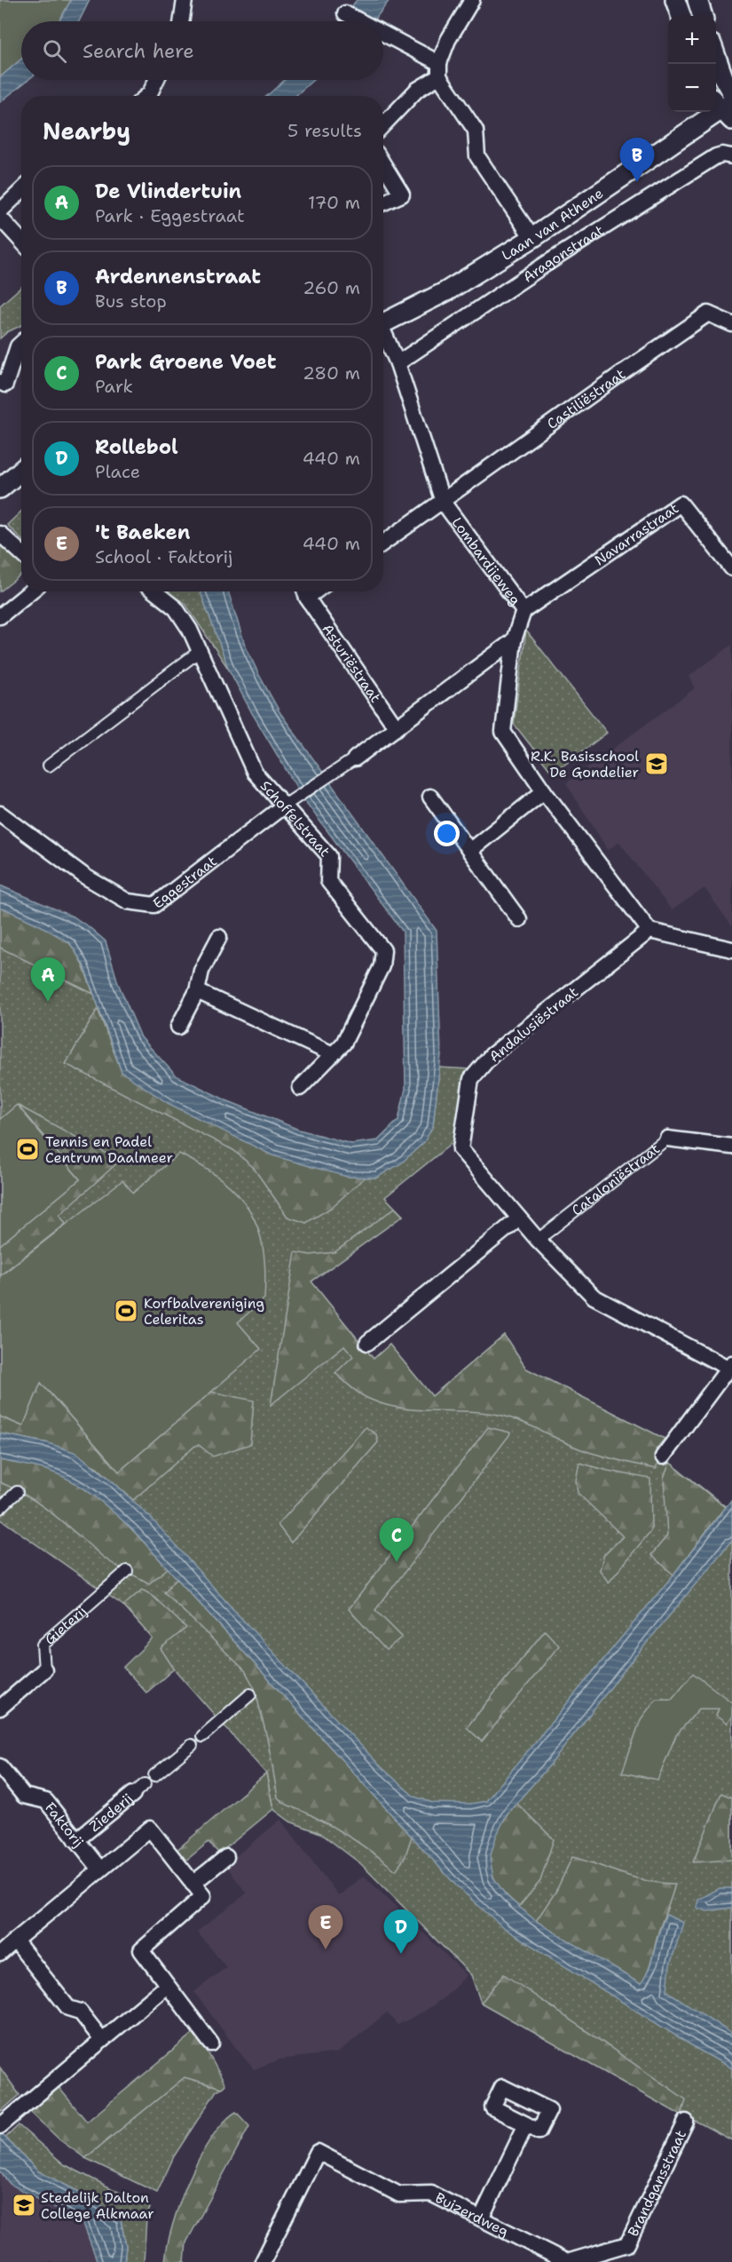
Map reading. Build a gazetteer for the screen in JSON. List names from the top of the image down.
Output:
{
  "streets": {
    "street": [
      "Laan van Athene",
      "Aragonstraat",
      "Castiliëstraat",
      "Navarrastraat",
      "Lombardijeweg",
      "Asturiëstraat",
      "Schoffelstraat",
      "Eggestraat",
      "Andalusiëstraat",
      "Cataloniëstraat",
      "Gieterij",
      "Ziederij",
      "Faktorij",
      "Brandgansstraat",
      "Buizerdweg"
    ]
  },
  "crossings": [
    ["Aragonstraat", "Lombardijeweg"],
    ["Castiliëstraat", "Lombardijeweg"],
    ["Navarrastraat", "Lombardijeweg"],
    ["Lombardijeweg", "Andalusiëstraat"],
    ["Schoffelstraat", "Eggestraat"],
    ["Andalusiëstraat", "Cataloniëstraat"],
    ["Ziederij", "Faktorij"],
    ["Brandgansstraat", "Buizerdweg"]
  ],
  "places": {
    "school or university": ["R.K. Basisschool De Gondelier", "Stedelijk Dalton College Alkmaar"],
    "sports": ["Tennis en Padel Centrum Daalmeer", "Korfbalvereniging Celeritas"]
  },
  "page": {
    "map_buttons": ["+", "−"],
    "search": "Search here",
    "heading": ["Nearby", "5 results"],
    "pins": [
      "B",
      "A",
      "C",
      "E",
      "D"
    ],
    "list": [
      {
        "mark": "A",
        "name": "De Vlindertuin",
        "note": "Park · Eggestraat",
        "value": "170 m"
      },
      {
        "mark": "B",
        "name": "Ardennenstraat",
        "note": "Bus stop",
        "value": "260 m"
      },
      {
        "mark": "C",
        "name": "Park Groene Voet",
        "note": "Park",
        "value": "280 m"
      },
      {
        "mark": "D",
        "name": "Rollebol",
        "note": "Place",
        "value": "440 m"
      },
      {
        "mark": "E",
        "name": "'t Baeken",
        "note": "School · Faktorij",
        "value": "440 m"
      }
    ]
  }
}
